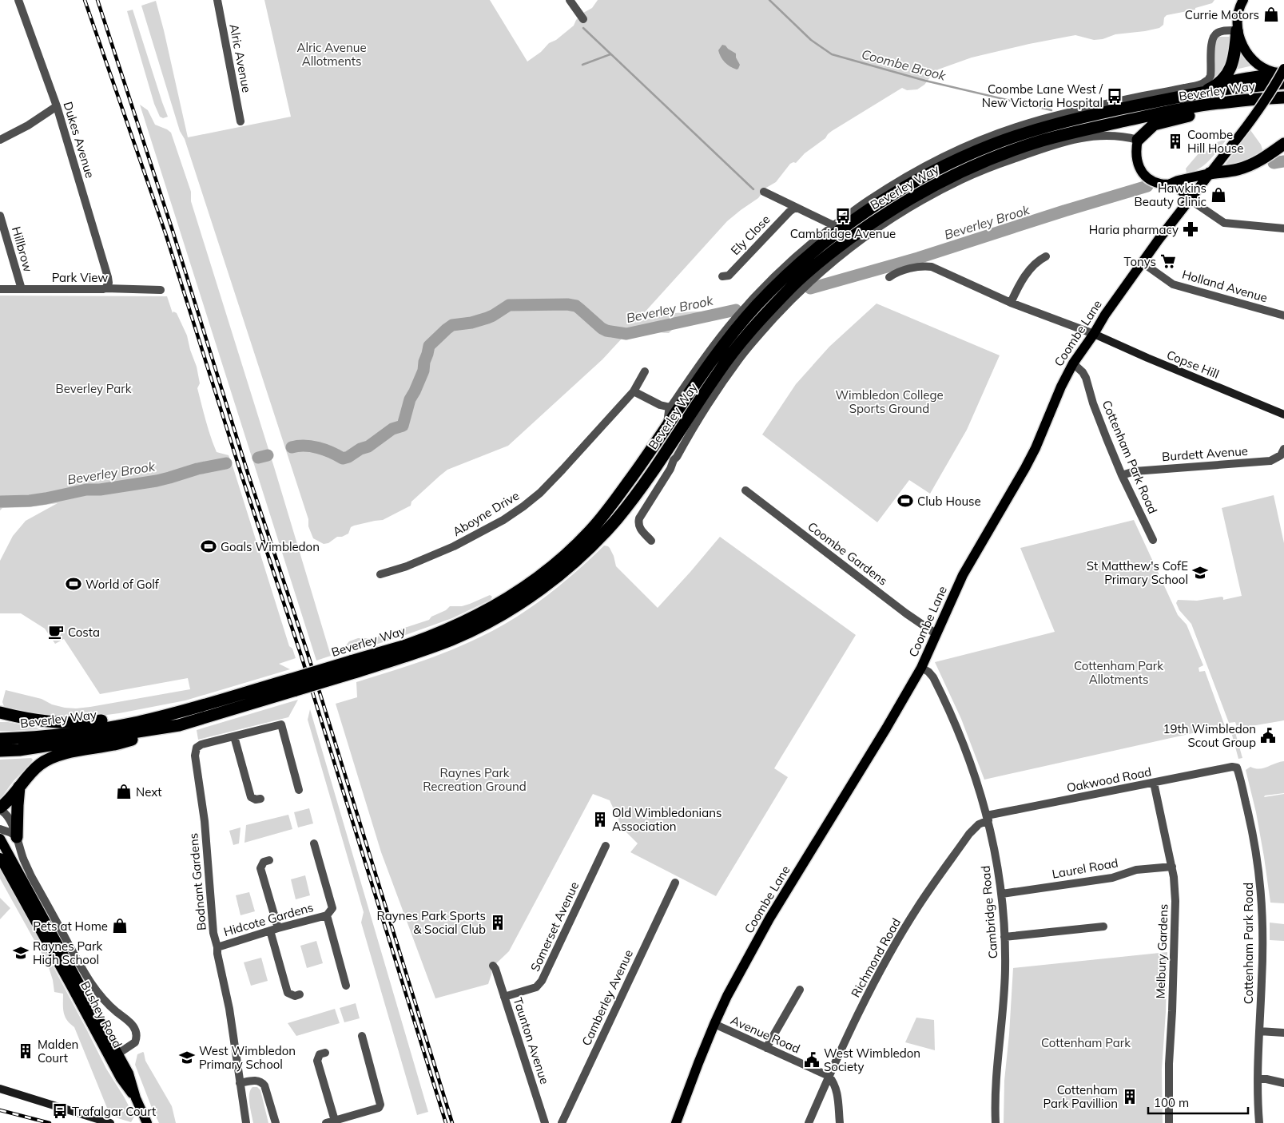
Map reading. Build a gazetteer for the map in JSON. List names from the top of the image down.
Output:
{
  "streets": {
    "highway": ["Beverley Way"],
    "main road": ["Coombe Lane", "Bushey Road"],
    "street": [
      "Alric Avenue",
      "Dukes Avenue",
      "Ely Close",
      "Hillbrow",
      "Park View",
      "Holland Avenue",
      "Copse Hill",
      "Burdett Avenue",
      "Cottenham Park Road",
      "Aboyne Drive",
      "Coombe Gardens",
      "Oakwood Road",
      "Laurel Road",
      "Bodnant Gardens",
      "Cambridge Road",
      "Hidcote Gardens",
      "Somerset Avenue",
      "Melbury Gardens",
      "Richmond Road",
      "Camberley Avenue",
      "Avenue Road",
      "Taunton Avenue"
    ]
  },
  "crossings": [
    ["Dukes Avenue", "Park View"],
    ["Hillbrow", "Park View"],
    ["Holland Avenue", "Coombe Lane"],
    ["Coombe Lane", "Copse Hill"],
    ["Coombe Lane", "Cottenham Park Road"],
    ["Coombe Lane", "Coombe Gardens"],
    ["Coombe Lane", "Cambridge Road"],
    ["Coombe Lane", "Avenue Road"],
    ["Burdett Avenue", "Cottenham Park Road"],
    ["Cottenham Park Road", "Oakwood Road"],
    ["Oakwood Road", "Cambridge Road"],
    ["Oakwood Road", "Melbury Gardens"],
    ["Oakwood Road", "Richmond Road"],
    ["Laurel Road", "Cambridge Road"],
    ["Laurel Road", "Melbury Gardens"],
    ["Bodnant Gardens", "Hidcote Gardens"],
    ["Cambridge Road", "Richmond Road"],
    ["Somerset Avenue", "Taunton Avenue"],
    ["Richmond Road", "Avenue Road"]
  ],
  "water": ["Coombe Brook", "Beverley Brook"],
  "parks": [
    "Alric Avenue Allotments",
    "Beverley Park",
    "Wimbledon College Sports Ground",
    "Cottenham Park Allotments",
    "Raynes Park Recreation Ground",
    "Cottenham Park"
  ],
  "places": {
    "shop": [
      "Currie Motors",
      "Hawkins Beauty Clinic",
      "Next",
      "Pets at Home"
    ],
    "bus stop": ["Coombe Lane West / New Victoria Hospital", "Cambridge Avenue", "Trafalgar Court"],
    "building": [
      "Coombe Hill House",
      "Old Wimbledonians Association",
      "Raynes Park Sports & Social Club",
      "Malden Court",
      "Cottenham Park Pavillion"
    ],
    "pharmacy": ["Haria pharmacy"],
    "supermarket": ["Tonys"],
    "sports": ["Club House", "Goals Wimbledon", "World of Golf"],
    "school or university": ["St Matthew's CofE Primary School", "Raynes Park High School", "West Wimbledon Primary School"],
    "cafe": ["Costa"],
    "public building": ["19th Wimbledon Scout Group", "West Wimbledon Society"]
  },
  "scale_bar": "100 m"
}
